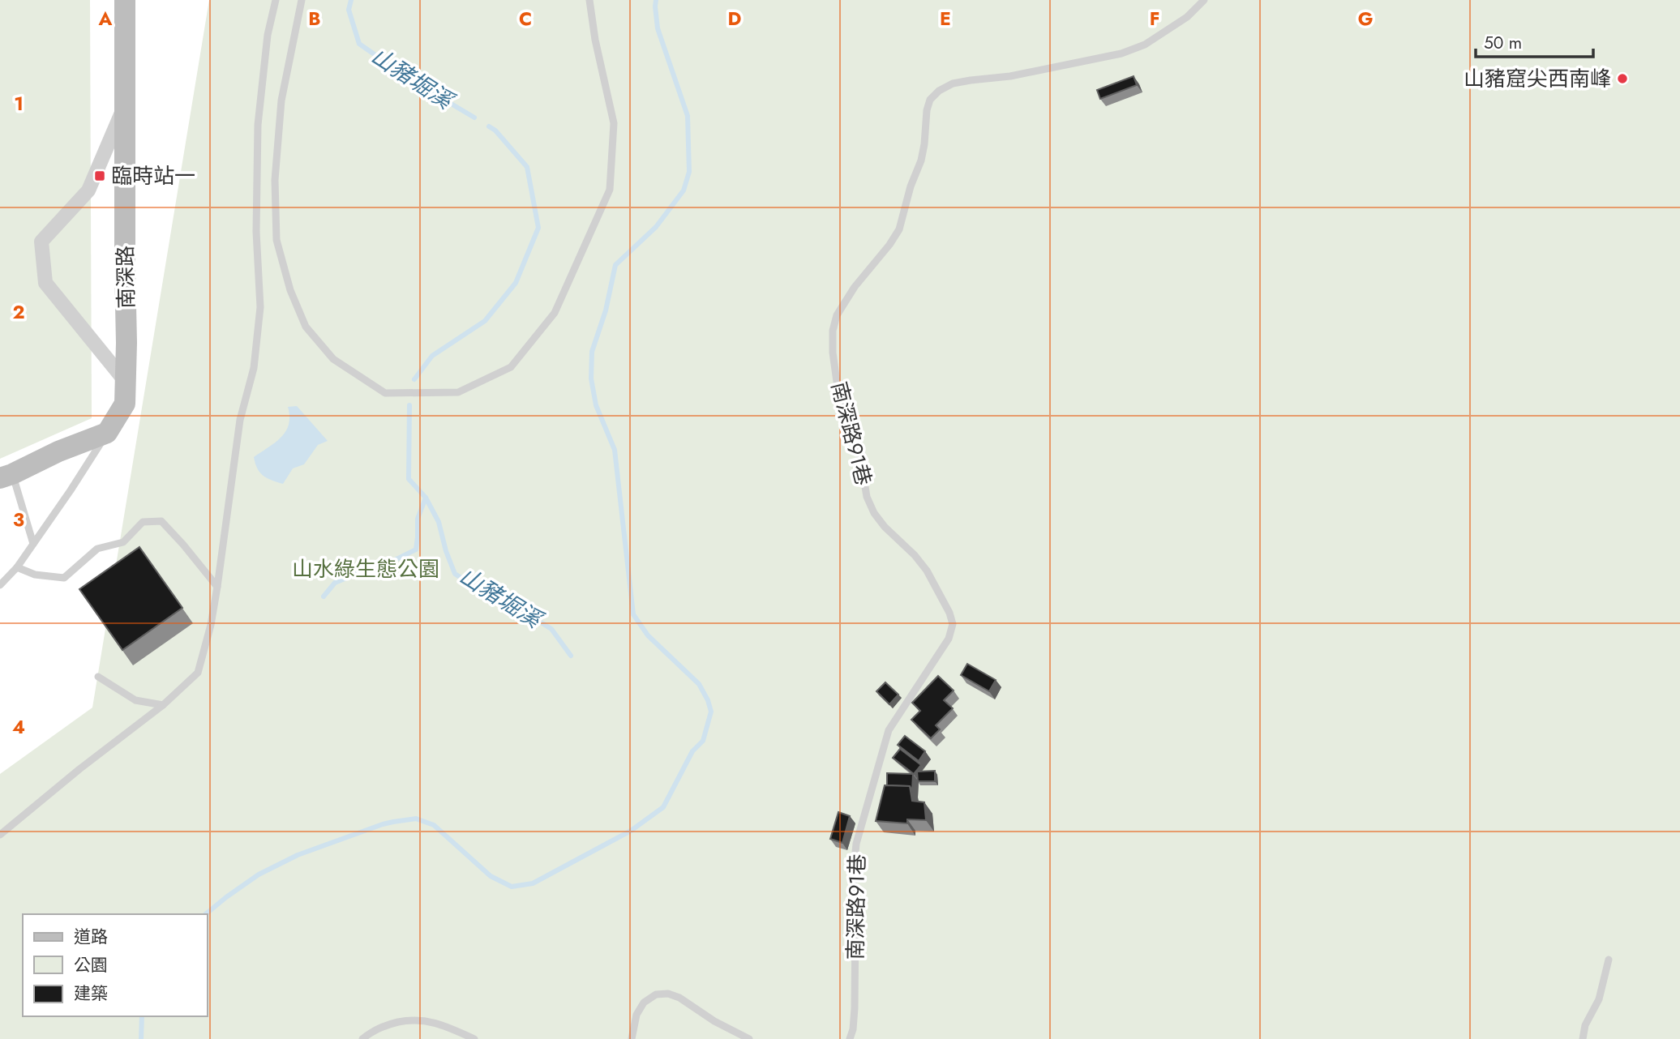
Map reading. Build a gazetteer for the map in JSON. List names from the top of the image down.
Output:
{
  "streets": {
    "main road": ["南深路"],
    "lane": ["南深路91巷"]
  },
  "water": ["山豬堀溪"],
  "parks": ["山水綠生態公園"],
  "places": {
    "other": ["山豬窟尖西南峰"],
    "transit": ["臨時站一"]
  },
  "legend": ["道路", "公園", "建築"],
  "scale_bar": "50 m",
  "grid": {
    "columns": [
      "A",
      "B",
      "C",
      "D",
      "E",
      "F",
      "G"
    ],
    "rows": [
      "1",
      "2",
      "3",
      "4"
    ]
  }
}
